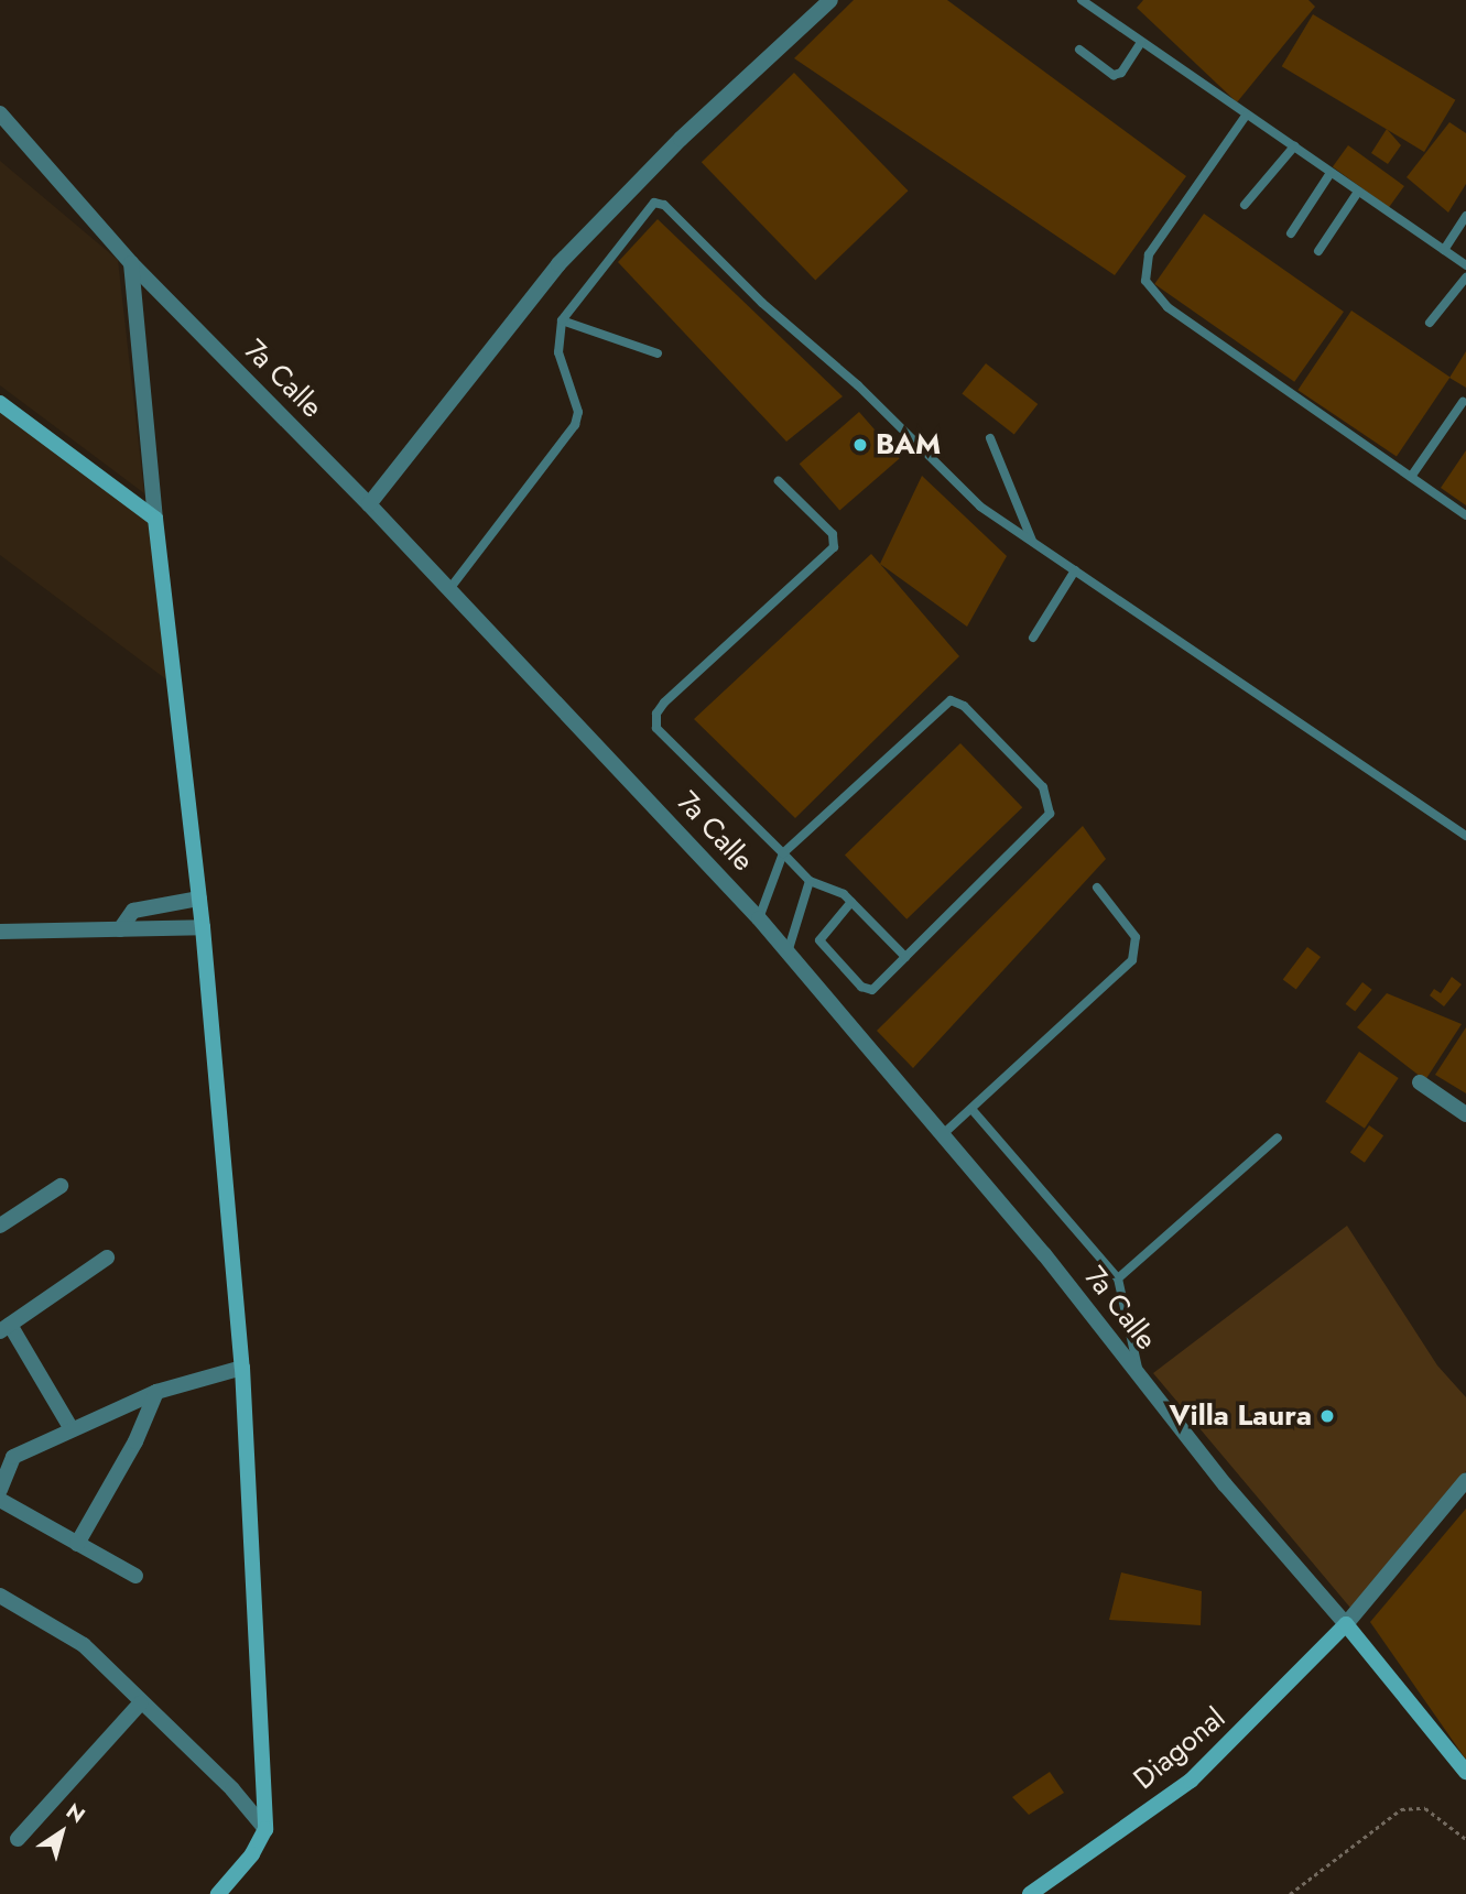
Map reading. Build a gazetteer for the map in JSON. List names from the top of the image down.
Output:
{
  "streets": {
    "street": ["7a Calle", "Diagonal"]
  },
  "crossings": [
    ["7a Calle", "Diagonal"]
  ],
  "places": ["BAM", "Villa Laura"],
  "north": "top right"
}
